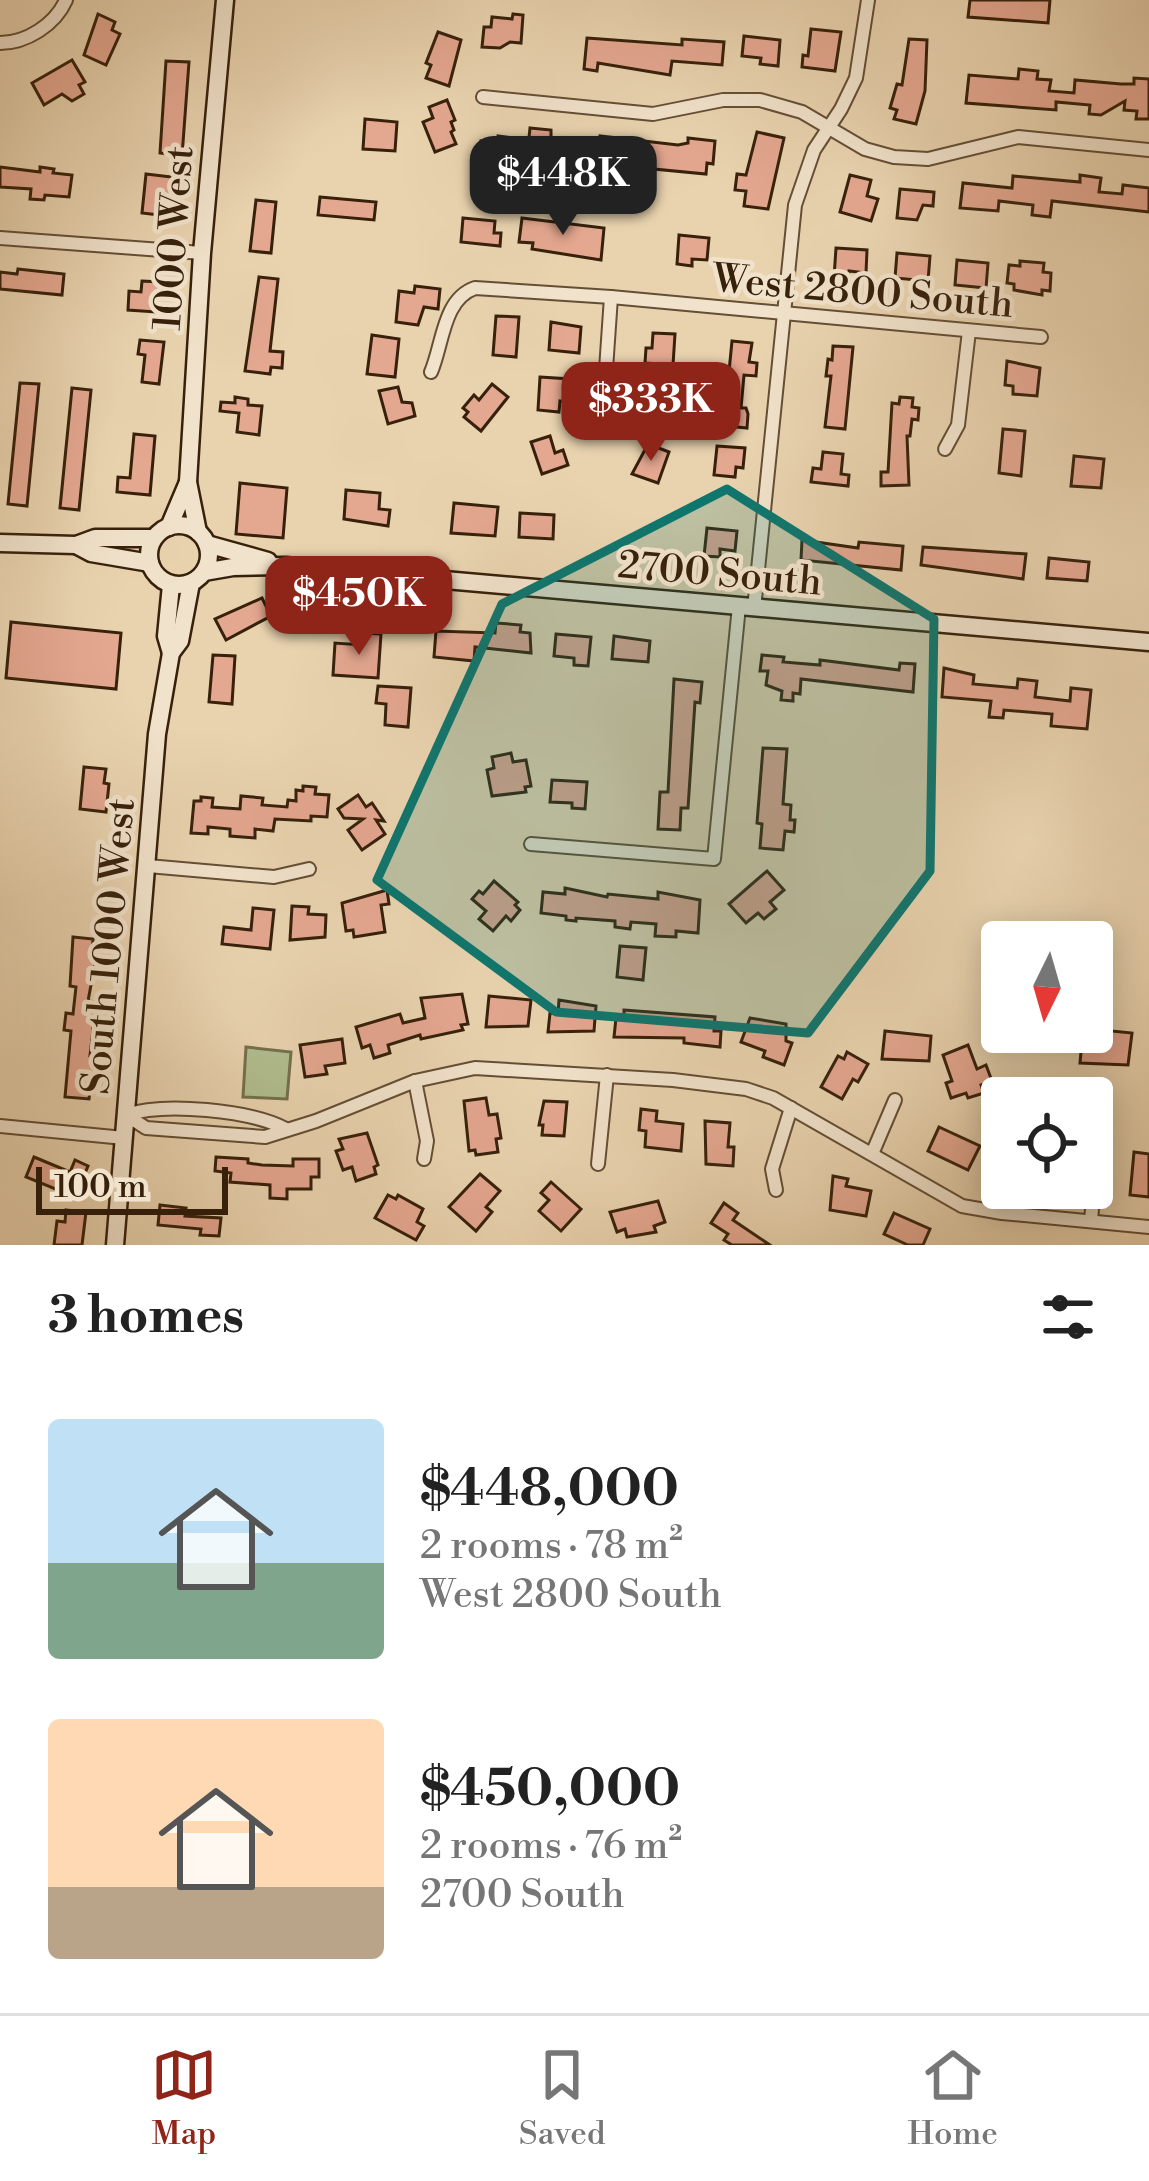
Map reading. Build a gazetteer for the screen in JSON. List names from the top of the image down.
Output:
{
  "streets": {
    "main road": ["1000 West", "2700 South", "South 1000 West"],
    "street": ["West 2800 South"]
  },
  "scale_bar": "100 m",
  "north": "bottom",
  "page": {
    "price": ["$448K", "$333K", "$450K"],
    "scale": "100 m",
    "heading": "3 homes",
    "list": [
      {
        "name": "$448,000",
        "note": "2 rooms · 78 m² · West 2800 South"
      },
      {
        "name": "$450,000",
        "note": "2 rooms · 76 m² · 2700 South"
      }
    ],
    "tabs": ["Map", "Saved", "Home"]
  }
}
